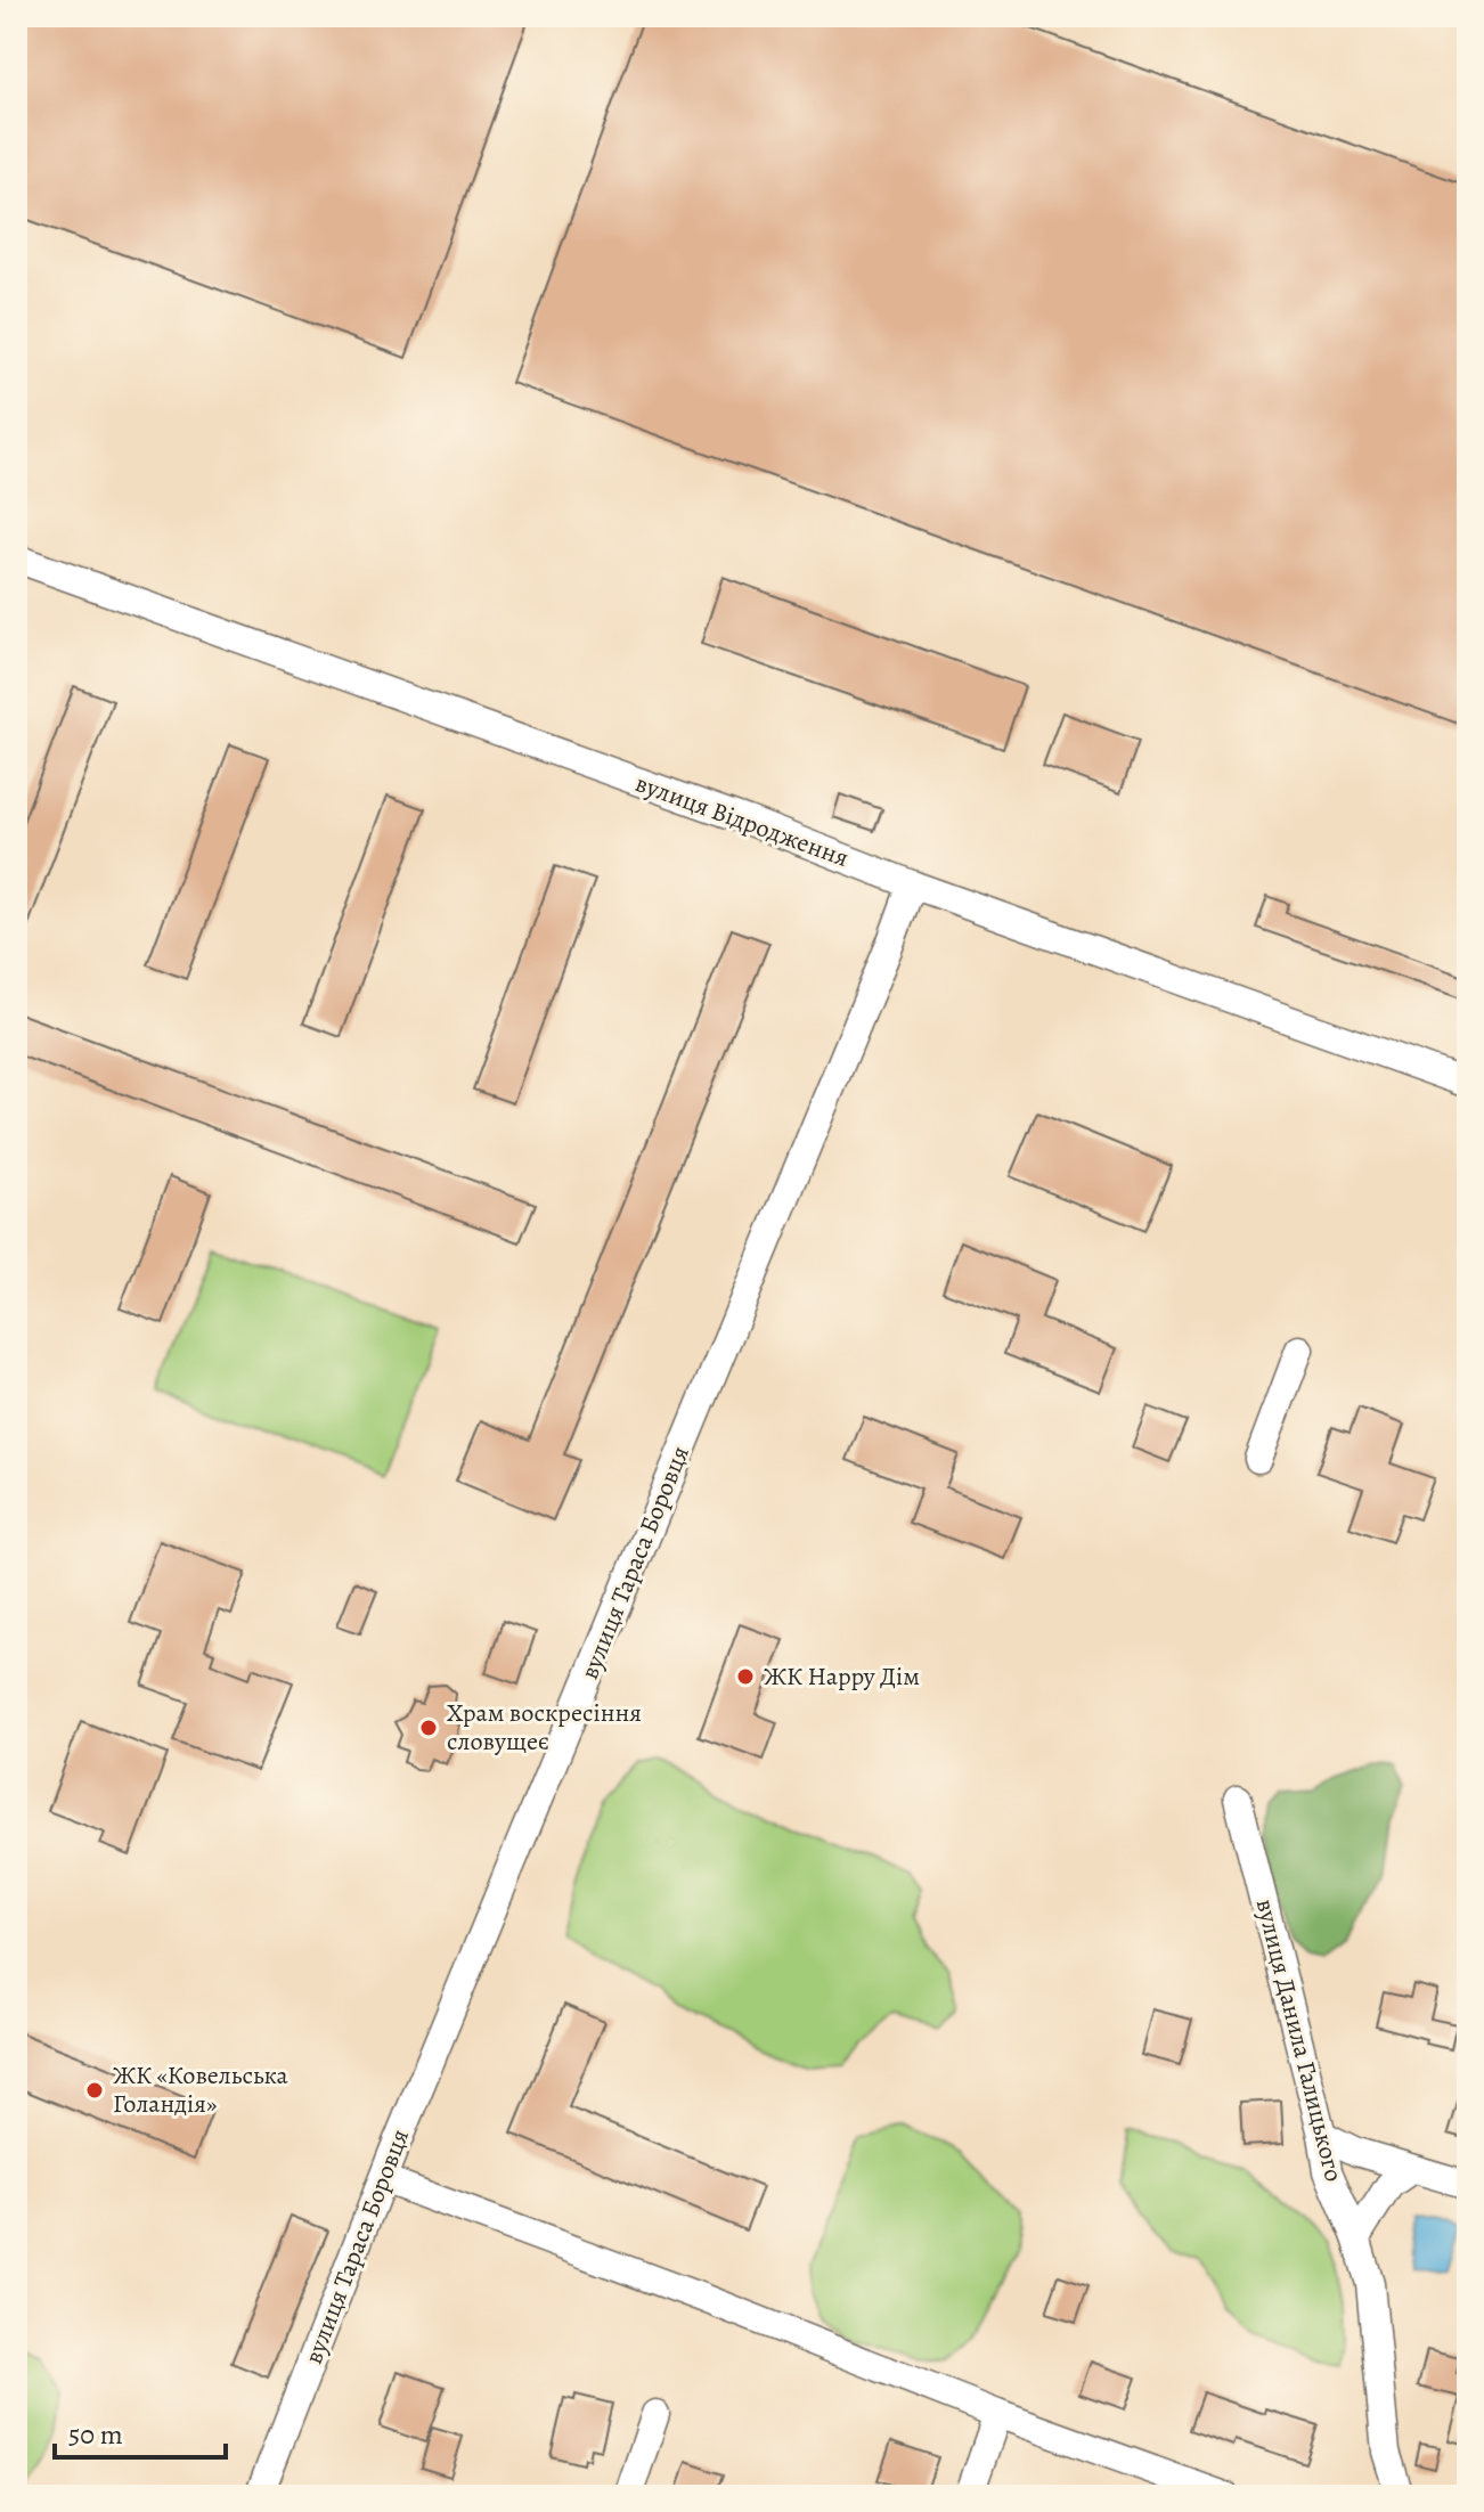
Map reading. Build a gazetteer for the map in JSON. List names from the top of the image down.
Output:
{
  "streets": {
    "street": ["вулиця Відродження", "вулиця Тараса Боровця", "вулиця Данила Галицького"]
  },
  "crossings": [
    ["вулиця Відродження", "вулиця Тараса Боровця"]
  ],
  "places": ["ЖК Happy Дім", "Храм воскресіння словущеє", "ЖК «Ковельська Голандія»"],
  "scale_bar": "50 m"
}
